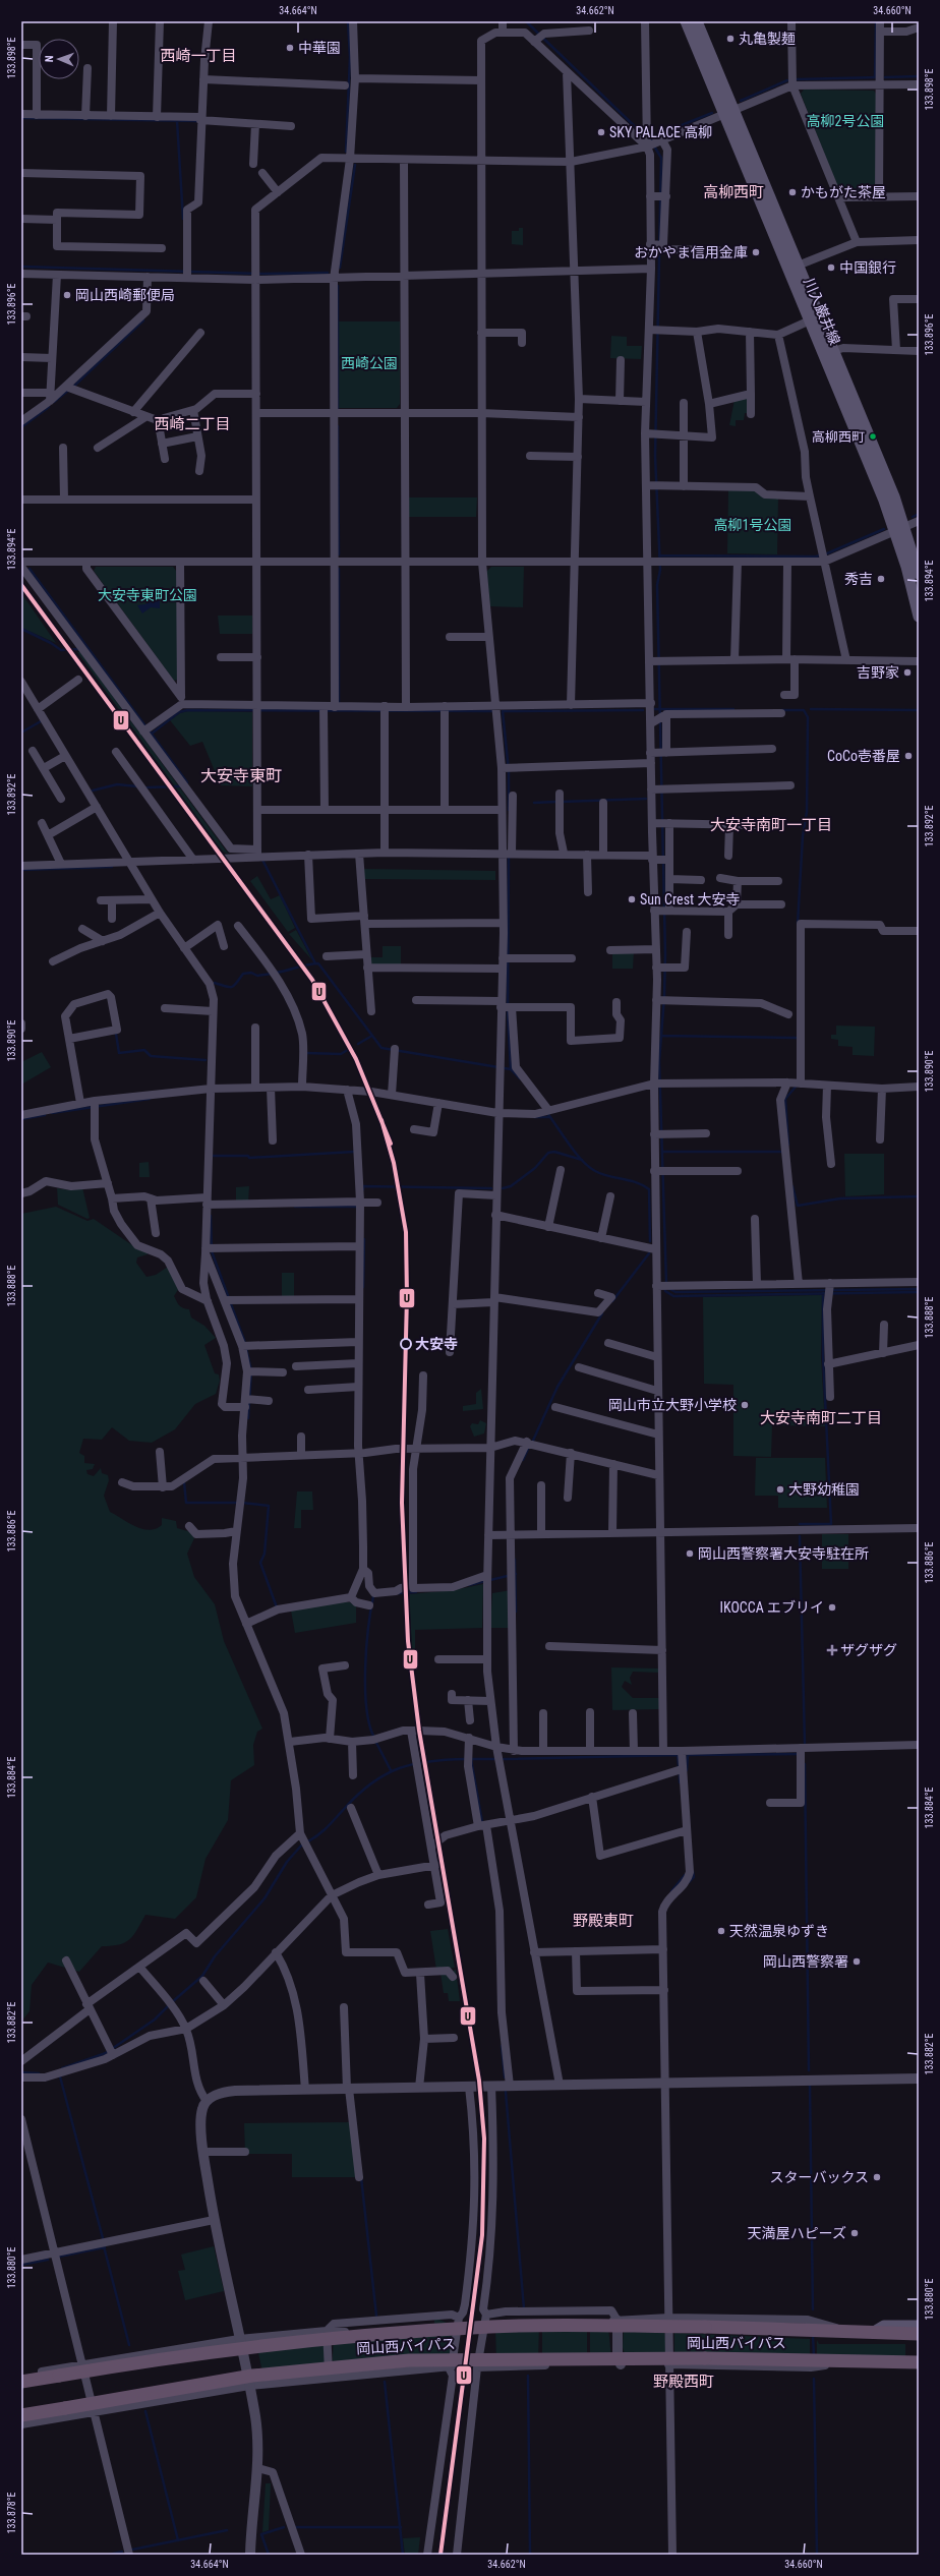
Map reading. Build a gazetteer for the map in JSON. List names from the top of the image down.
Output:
{
  "streets": {
    "highway": ["岡山西バイパス"],
    "main road": ["川入巌井線"]
  },
  "districts": [
    "西崎一丁目",
    "高柳西町",
    "西崎二丁目",
    "大安寺東町",
    "大安寺南町一丁目",
    "大安寺南町二丁目",
    "野殿東町",
    "野殿西町"
  ],
  "parks": [
    "高柳2号公園",
    "西崎公園",
    "高柳1号公園",
    "大安寺東町公園"
  ],
  "places": {
    "other": [
      "丸亀製麺",
      "中華園",
      "SKY PALACE 高柳",
      "かもがた茶屋",
      "おかやま信用金庫",
      "中国銀行",
      "岡山西崎郵便局",
      "高柳西町",
      "秀吉",
      "吉野家",
      "CoCo壱番屋",
      "Sun Crest 大安寺",
      "大安寺",
      "岡山市立大野小学校",
      "大野幼稚園",
      "岡山西警察署大安寺駐在所",
      "IKOCCA エブリイ",
      "天然温泉ゆずき",
      "岡山西警察署",
      "スターバックス",
      "天満屋ハピーズ"
    ],
    "health": ["ザグザグ"]
  },
  "lines": ["transit line U"],
  "north": "left",
  "coordinates": [
    "34.664°N",
    "34.662°N",
    "34.660°N",
    "133.898°E",
    "133.896°E",
    "133.894°E",
    "133.892°E",
    "133.890°E",
    "133.888°E",
    "133.886°E",
    "133.884°E",
    "133.882°E",
    "133.880°E",
    "133.878°E"
  ]
}
